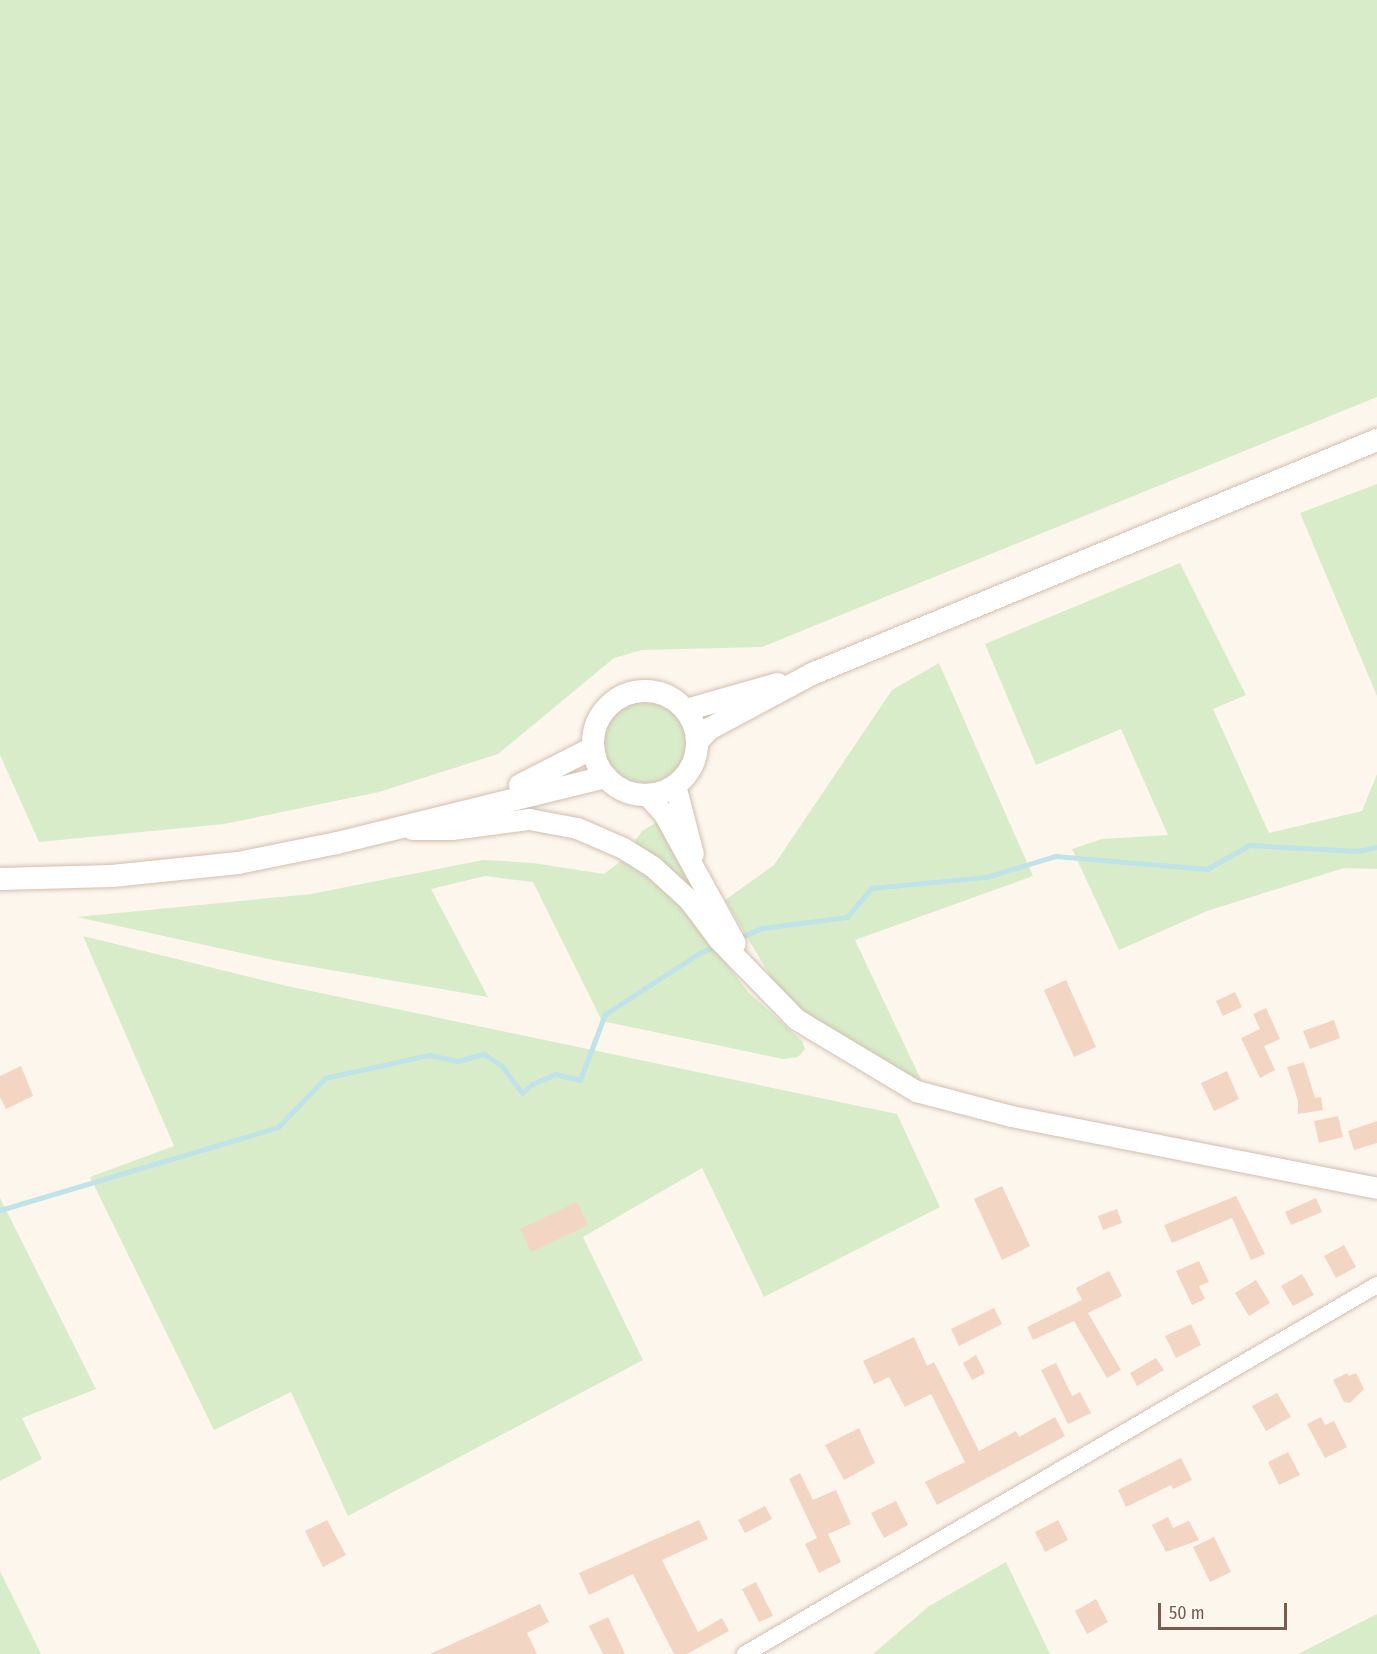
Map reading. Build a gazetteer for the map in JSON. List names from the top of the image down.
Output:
{
  "scale_bar": "50 m"
}
